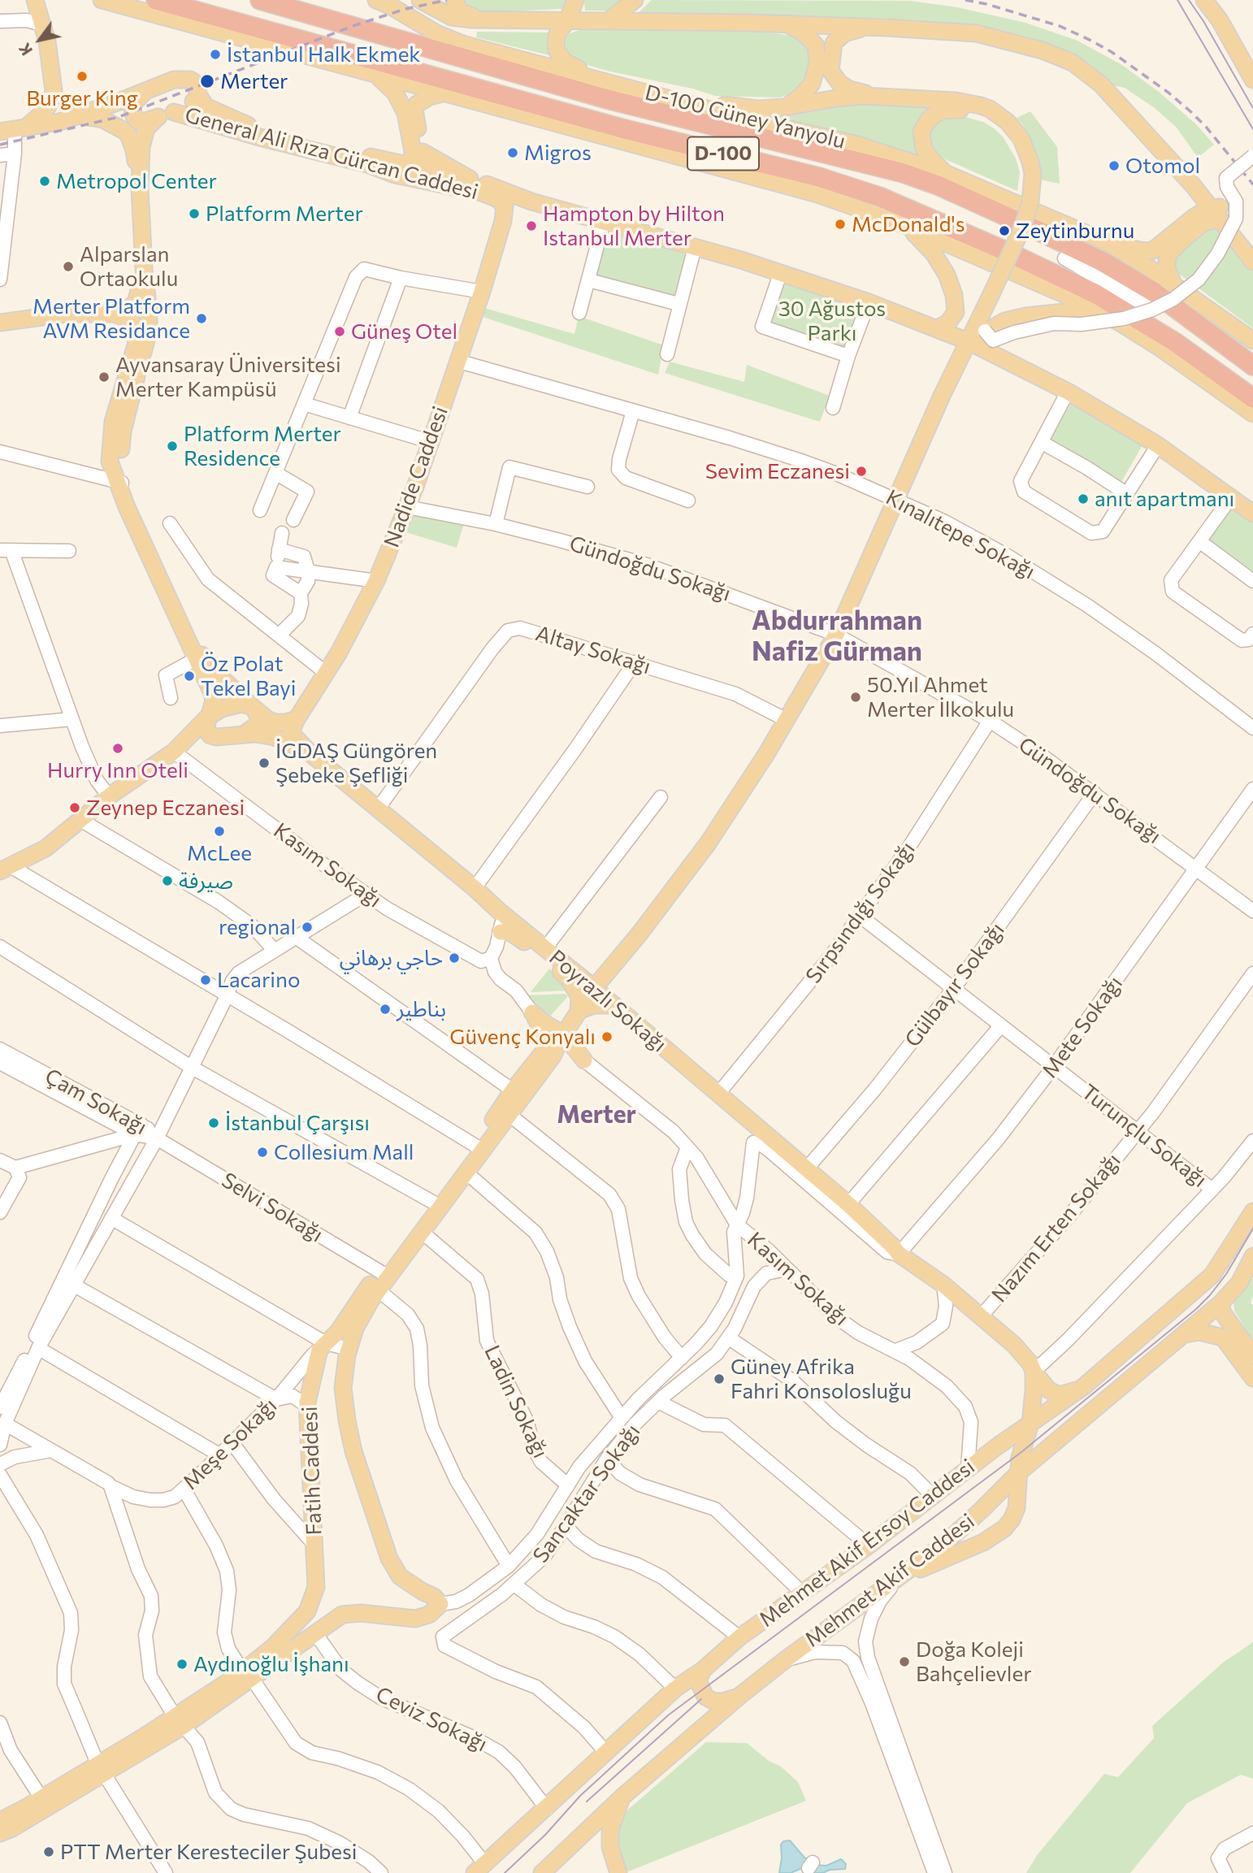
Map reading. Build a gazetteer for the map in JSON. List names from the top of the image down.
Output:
{
  "streets": {
    "highway": ["D-100"],
    "main road": [
      "D-100 Güney Yanyolu",
      "General Ali Rıza Gürcan Caddesi",
      "Nadide Caddesi",
      "Poyrazlı Sokağı",
      "Fatih Caddesi",
      "Mehmet Akif Ersoy Caddesi",
      "Mehmet Akif Caddesi"
    ],
    "street": [
      "Kınalıtepe Sokağı",
      "Gündoğdu Sokağı",
      "Altay Sokağı",
      "Kasım Sokağı",
      "Sırpsındığı Sokağı",
      "Gülbayır Sokağı",
      "Mete Sokağı",
      "Çam Sokağı",
      "Turunçlu Sokağı",
      "Selvi Sokağı",
      "Nazım Erten Sokağı",
      "Ladin Sokağı",
      "Meşe Sokağı",
      "Sancaktar Sokağı",
      "Ceviz Sokağı"
    ]
  },
  "crossings": [
    ["General Ali Rıza Gürcan Caddesi", "Nadide Caddesi"],
    ["General Ali Rıza Gürcan Caddesi", "Fatih Caddesi"],
    ["Nadide Caddesi", "Kınalıtepe Sokağı"],
    ["Nadide Caddesi", "Gündoğdu Sokağı"],
    ["Kınalıtepe Sokağı", "Fatih Caddesi"],
    ["Gündoğdu Sokağı", "Sırpsındığı Sokağı"],
    ["Gündoğdu Sokağı", "Gülbayır Sokağı"],
    ["Gündoğdu Sokağı", "Mete Sokağı"],
    ["Gündoğdu Sokağı", "Fatih Caddesi"],
    ["Altay Sokağı", "Poyrazlı Sokağı"],
    ["Altay Sokağı", "Fatih Caddesi"],
    ["Kasım Sokağı", "Fatih Caddesi"],
    ["Kasım Sokağı", "Sancaktar Sokağı"],
    ["Kasım Sokağı", "Mehmet Akif Ersoy Caddesi"],
    ["Sırpsındığı Sokağı", "Poyrazlı Sokağı"],
    ["Sırpsındığı Sokağı", "Turunçlu Sokağı"],
    ["Gülbayır Sokağı", "Poyrazlı Sokağı"],
    ["Gülbayır Sokağı", "Turunçlu Sokağı"],
    ["Poyrazlı Sokağı", "Mete Sokağı"],
    ["Poyrazlı Sokağı", "Turunçlu Sokağı"],
    ["Poyrazlı Sokağı", "Nazım Erten Sokağı"],
    ["Poyrazlı Sokağı", "Fatih Caddesi"],
    ["Poyrazlı Sokağı", "Mehmet Akif Ersoy Caddesi"],
    ["Mete Sokağı", "Turunçlu Sokağı"],
    ["Çam Sokağı", "Selvi Sokağı"],
    ["Turunçlu Sokağı", "Nazım Erten Sokağı"],
    ["Selvi Sokağı", "Fatih Caddesi"],
    ["Ladin Sokağı", "Fatih Caddesi"],
    ["Meşe Sokağı", "Fatih Caddesi"],
    ["Fatih Caddesi", "Ceviz Sokağı"],
    ["Sancaktar Sokağı", "Mehmet Akif Ersoy Caddesi"],
    ["Mehmet Akif Ersoy Caddesi", "Ceviz Sokağı"]
  ],
  "districts": ["Abdurrahman Nafiz Gürman", "Merter"],
  "parks": ["30 Ağustos Parkı"],
  "places": [
    "İstanbul Halk Ekmek",
    "Burger King",
    "Merter",
    "Migros",
    "Otomol",
    "Metropol Center",
    "Platform Merter",
    "McDonald's",
    "Hampton by Hilton Istanbul Merter",
    "Zeytinburnu",
    "Alparslan Ortaokulu",
    "Merter Platform AVM Residance",
    "Güneş Otel",
    "Ayvansaray Üniversitesi Merter Kampüsü",
    "Platform Merter Residence",
    "Sevim Eczanesi",
    "anıt apartmanı",
    "Öz Polat Tekel Bayi",
    "50.Yıl Ahmet Merter İlkokulu",
    "Hurry Inn Oteli",
    "İGDAŞ Güngören Şebeke Şefliği",
    "Zeynep Eczanesi",
    "McLee",
    "صيرفة",
    "regional",
    "حاجي برهاني",
    "Lacarino",
    "بناطير",
    "Güvenç Konyalı",
    "İstanbul Çarşısı",
    "Collesium Mall",
    "Güney Afrika Fahri Konsolosluğu",
    "Doğa Koleji Bahçelievler",
    "Aydınoğlu İşhanı",
    "PTT Merter Keresteciler Şubesi"
  ],
  "north": "bottom left"
}
